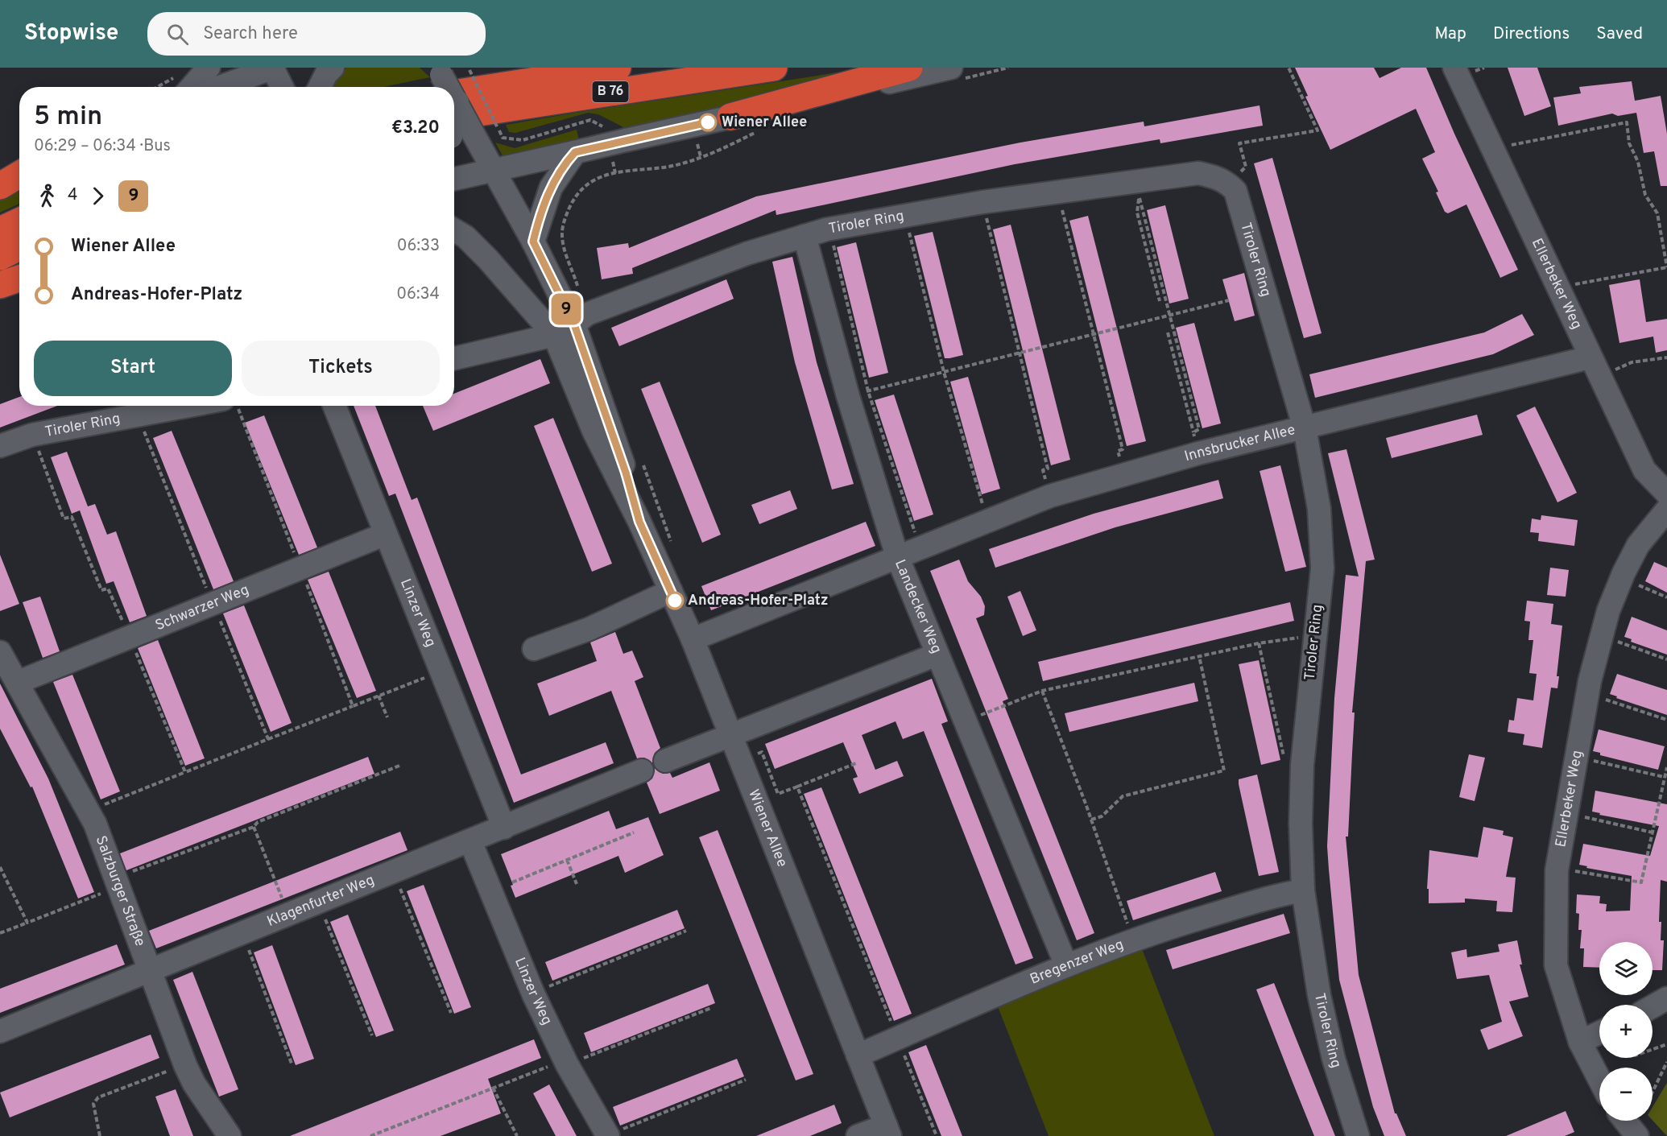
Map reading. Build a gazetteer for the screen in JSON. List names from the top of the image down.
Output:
{
  "streets": {
    "highway": ["B 76"],
    "street": [
      "Tiroler Ring",
      "Ellerbeker Weg",
      "Innsbrucker Allee",
      "Landecker Weg",
      "Schwarzer Weg",
      "Linzer Weg",
      "Wiener Allee",
      "Salzburger Straße",
      "Klagenfurter Weg",
      "Bregenzer Weg"
    ]
  },
  "crossings": [
    ["Tiroler Ring", "Innsbrucker Allee"],
    ["Tiroler Ring", "Landecker Weg"],
    ["Tiroler Ring", "Wiener Allee"],
    ["Tiroler Ring", "Bregenzer Weg"],
    ["Ellerbeker Weg", "Innsbrucker Allee"],
    ["Innsbrucker Allee", "Landecker Weg"],
    ["Landecker Weg", "Bregenzer Weg"],
    ["Schwarzer Weg", "Linzer Weg"],
    ["Schwarzer Weg", "Salzburger Straße"],
    ["Linzer Weg", "Klagenfurter Weg"],
    ["Wiener Allee", "Bregenzer Weg"],
    ["Salzburger Straße", "Klagenfurter Weg"]
  ],
  "places": ["Wiener Allee", "Andreas-Hofer-Platz"],
  "lines": ["bus line 9"],
  "page": {
    "header": "Stopwise",
    "search": "Search here",
    "nav": ["Map", "Directions", "Saved"],
    "on_map": "9",
    "heading": ["5 min", "06:29 – 06:34 · Bus", "€3.20"],
    "legs": ["4", "9"],
    "list": [
      {
        "name": "Wiener Allee",
        "value": "06:33"
      },
      {
        "name": "Andreas-Hofer-Platz",
        "value": "06:34"
      }
    ],
    "buttons": ["Start", "Tickets"],
    "map_buttons": ["+", "−"]
  }
}
